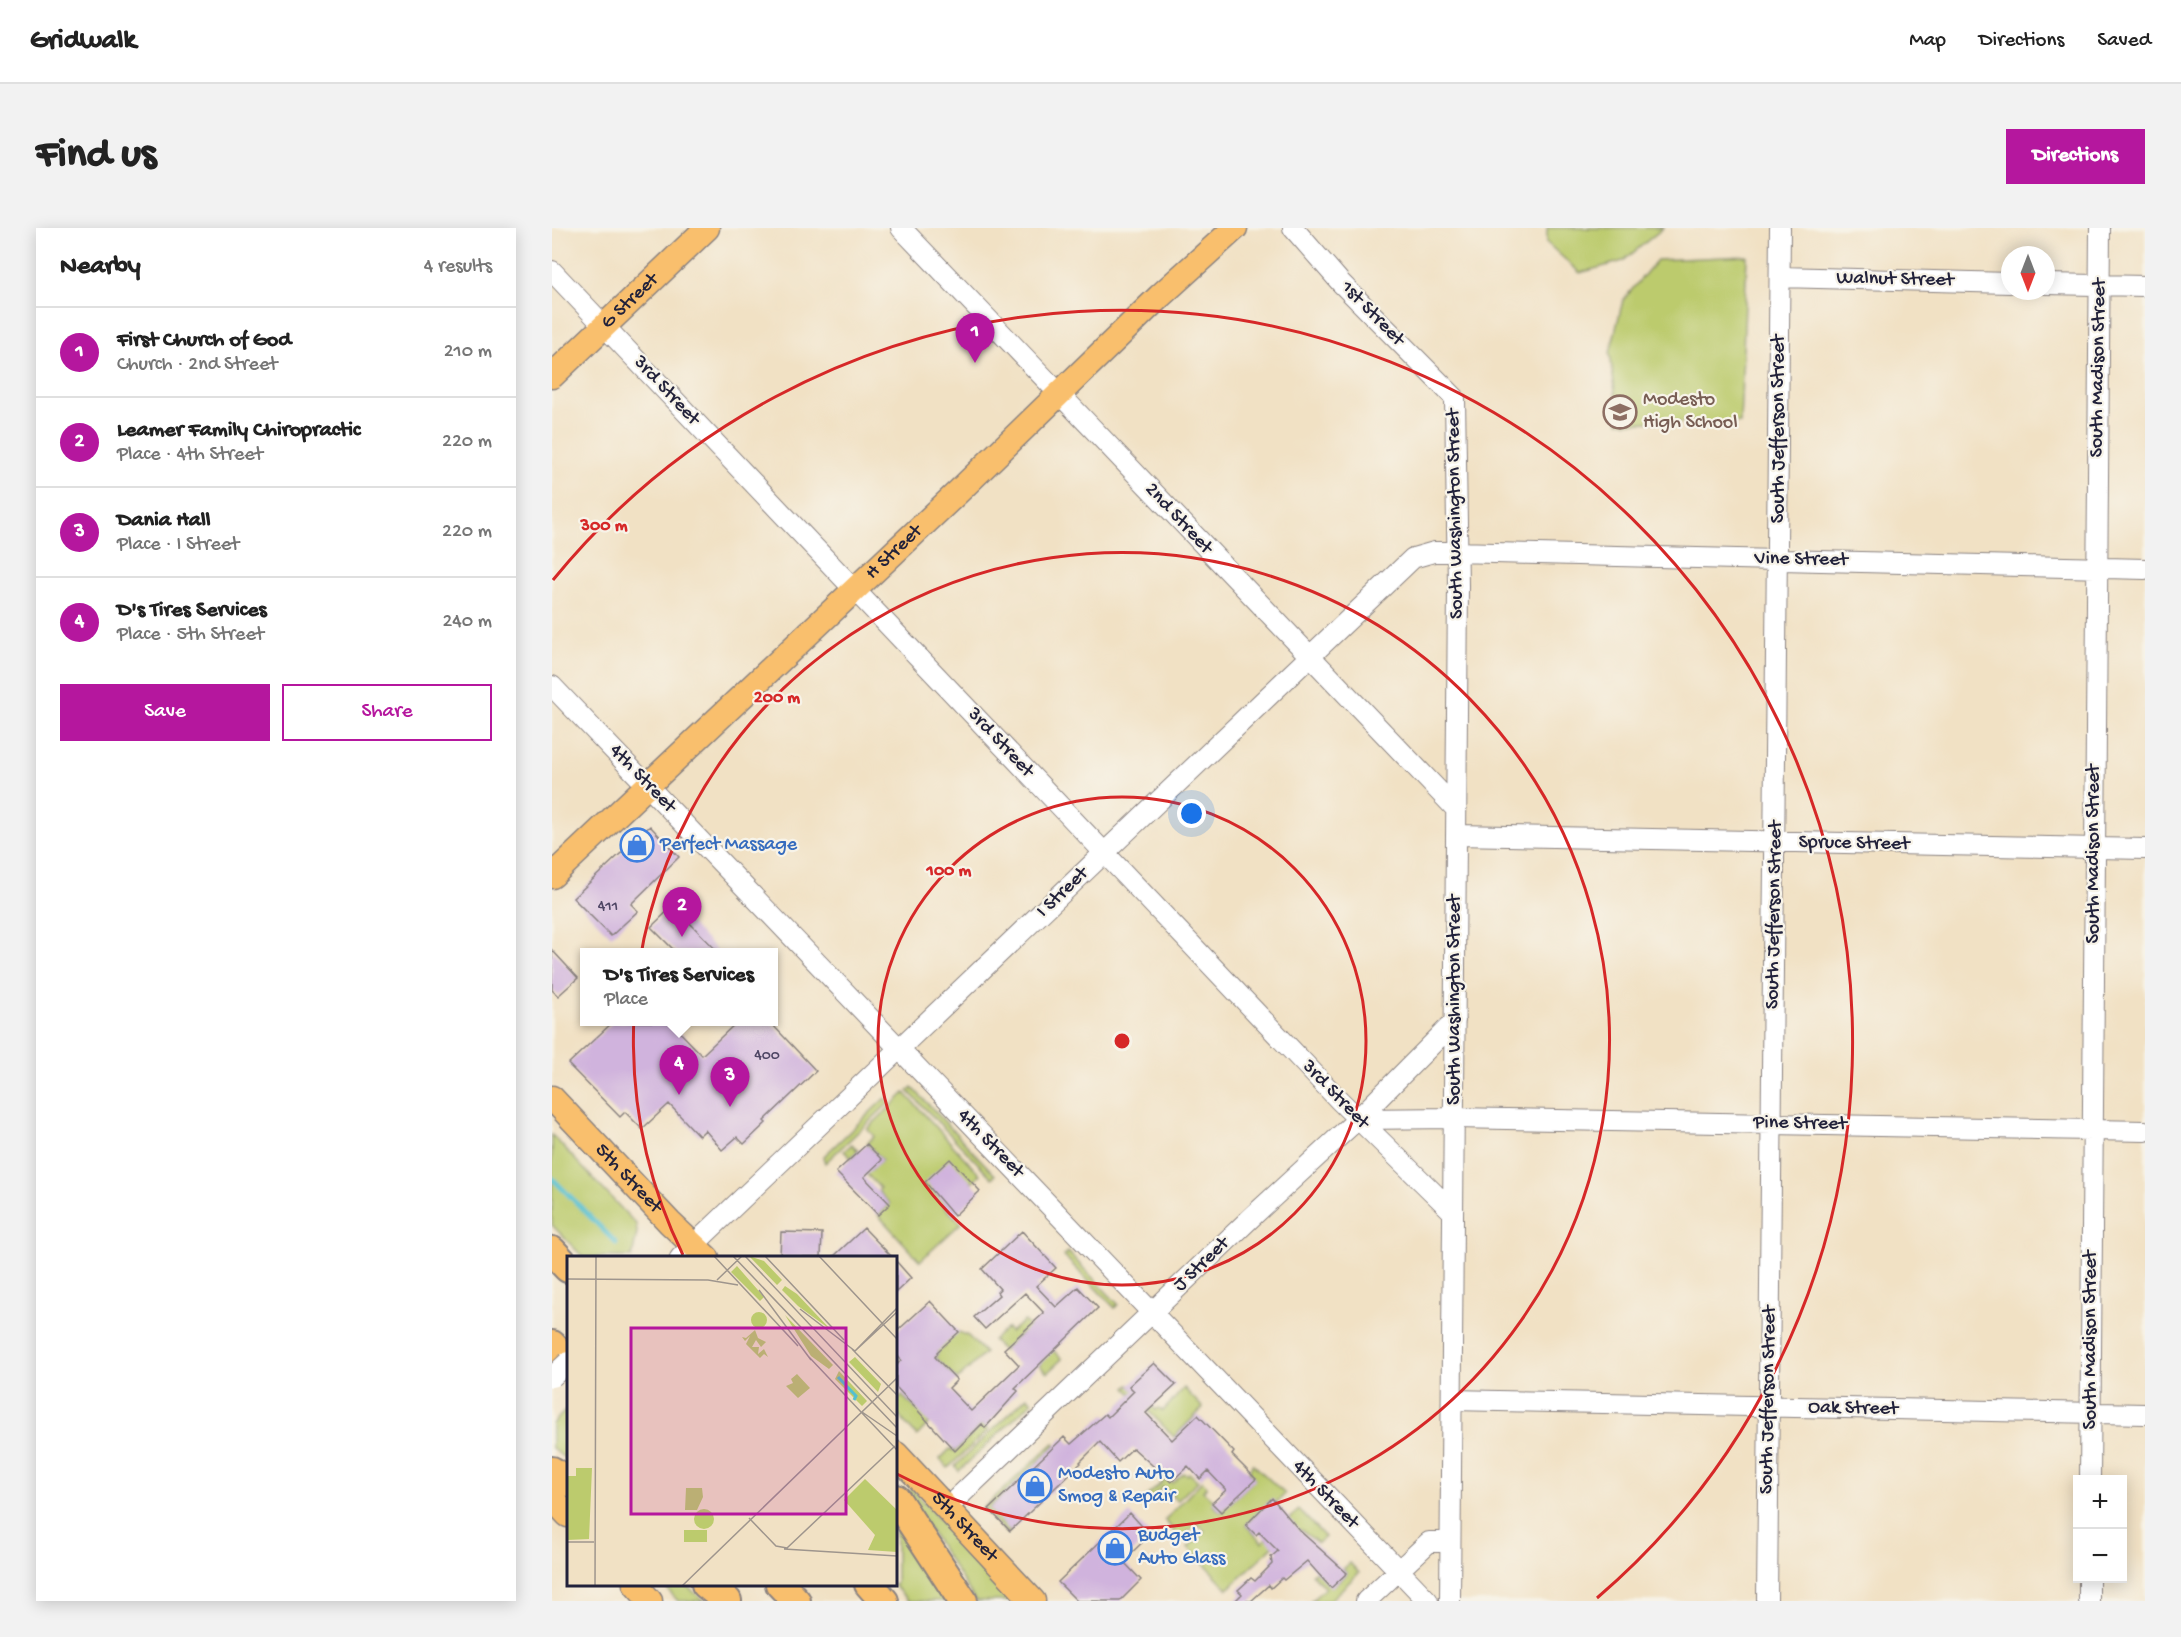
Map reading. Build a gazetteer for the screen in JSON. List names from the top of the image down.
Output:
{
  "streets": {
    "main road": ["G Street", "H Street", "5th Street"],
    "street": [
      "Walnut Street",
      "1st Street",
      "South Madison Street",
      "3rd Street",
      "South Jefferson Street",
      "South Washington Street",
      "2nd Street",
      "Vine Street",
      "4th Street",
      "Spruce Street",
      "I Street",
      "Pine Street",
      "J Street",
      "Oak Street"
    ]
  },
  "crossings": [
    ["Walnut Street", "South Jefferson Street"],
    ["G Street", "3rd Street"],
    ["1st Street", "South Washington Street"],
    ["South Madison Street", "Vine Street"],
    ["South Madison Street", "Spruce Street"],
    ["South Madison Street", "Pine Street"],
    ["South Madison Street", "Oak Street"],
    ["3rd Street", "South Washington Street"],
    ["3rd Street", "H Street"],
    ["3rd Street", "I Street"],
    ["3rd Street", "Pine Street"],
    ["3rd Street", "J Street"],
    ["South Jefferson Street", "Vine Street"],
    ["South Jefferson Street", "Spruce Street"],
    ["South Jefferson Street", "Pine Street"],
    ["South Jefferson Street", "Oak Street"],
    ["South Washington Street", "2nd Street"],
    ["South Washington Street", "Vine Street"],
    ["South Washington Street", "Spruce Street"],
    ["South Washington Street", "I Street"],
    ["South Washington Street", "Pine Street"],
    ["South Washington Street", "J Street"],
    ["South Washington Street", "Oak Street"],
    ["2nd Street", "H Street"],
    ["2nd Street", "I Street"],
    ["H Street", "4th Street"],
    ["Vine Street", "I Street"],
    ["4th Street", "I Street"],
    ["4th Street", "J Street"],
    ["I Street", "5th Street"],
    ["Pine Street", "J Street"],
    ["5th Street", "J Street"]
  ],
  "places": {
    "school or university": ["Modesto High School"],
    "shop": ["Perfect Massage", "Modesto Auto Smog & Repair", "Budget Auto Glass"]
  },
  "house_numbers": ["411", "400"],
  "north": "bottom",
  "page": {
    "header": "Gridwalk",
    "nav": ["Map", "Directions", "Saved"],
    "buttons": [
      "Directions",
      ["Save", "Share"]
    ],
    "title": "Find us",
    "heading": ["Nearby", "4 results"],
    "list": [
      {
        "mark": "1",
        "name": "First Church of God",
        "note": "Church · 2nd Street",
        "value": "210 m"
      },
      {
        "mark": "2",
        "name": "Leamer Family Chiropractic",
        "note": "Place · 4th Street",
        "value": "220 m"
      },
      {
        "mark": "3",
        "name": "Dania Hall",
        "note": "Place · I Street",
        "value": "220 m"
      },
      {
        "mark": "4",
        "name": "D's Tires Services",
        "note": "Place · 5th Street",
        "value": "240 m"
      }
    ],
    "pins": [
      "1",
      "2",
      "4",
      "3"
    ],
    "popup": ["D's Tires Services", "Place"],
    "map_buttons": ["+", "−"]
  },
  "rings": ["300 m", "200 m", "100 m"]
}
